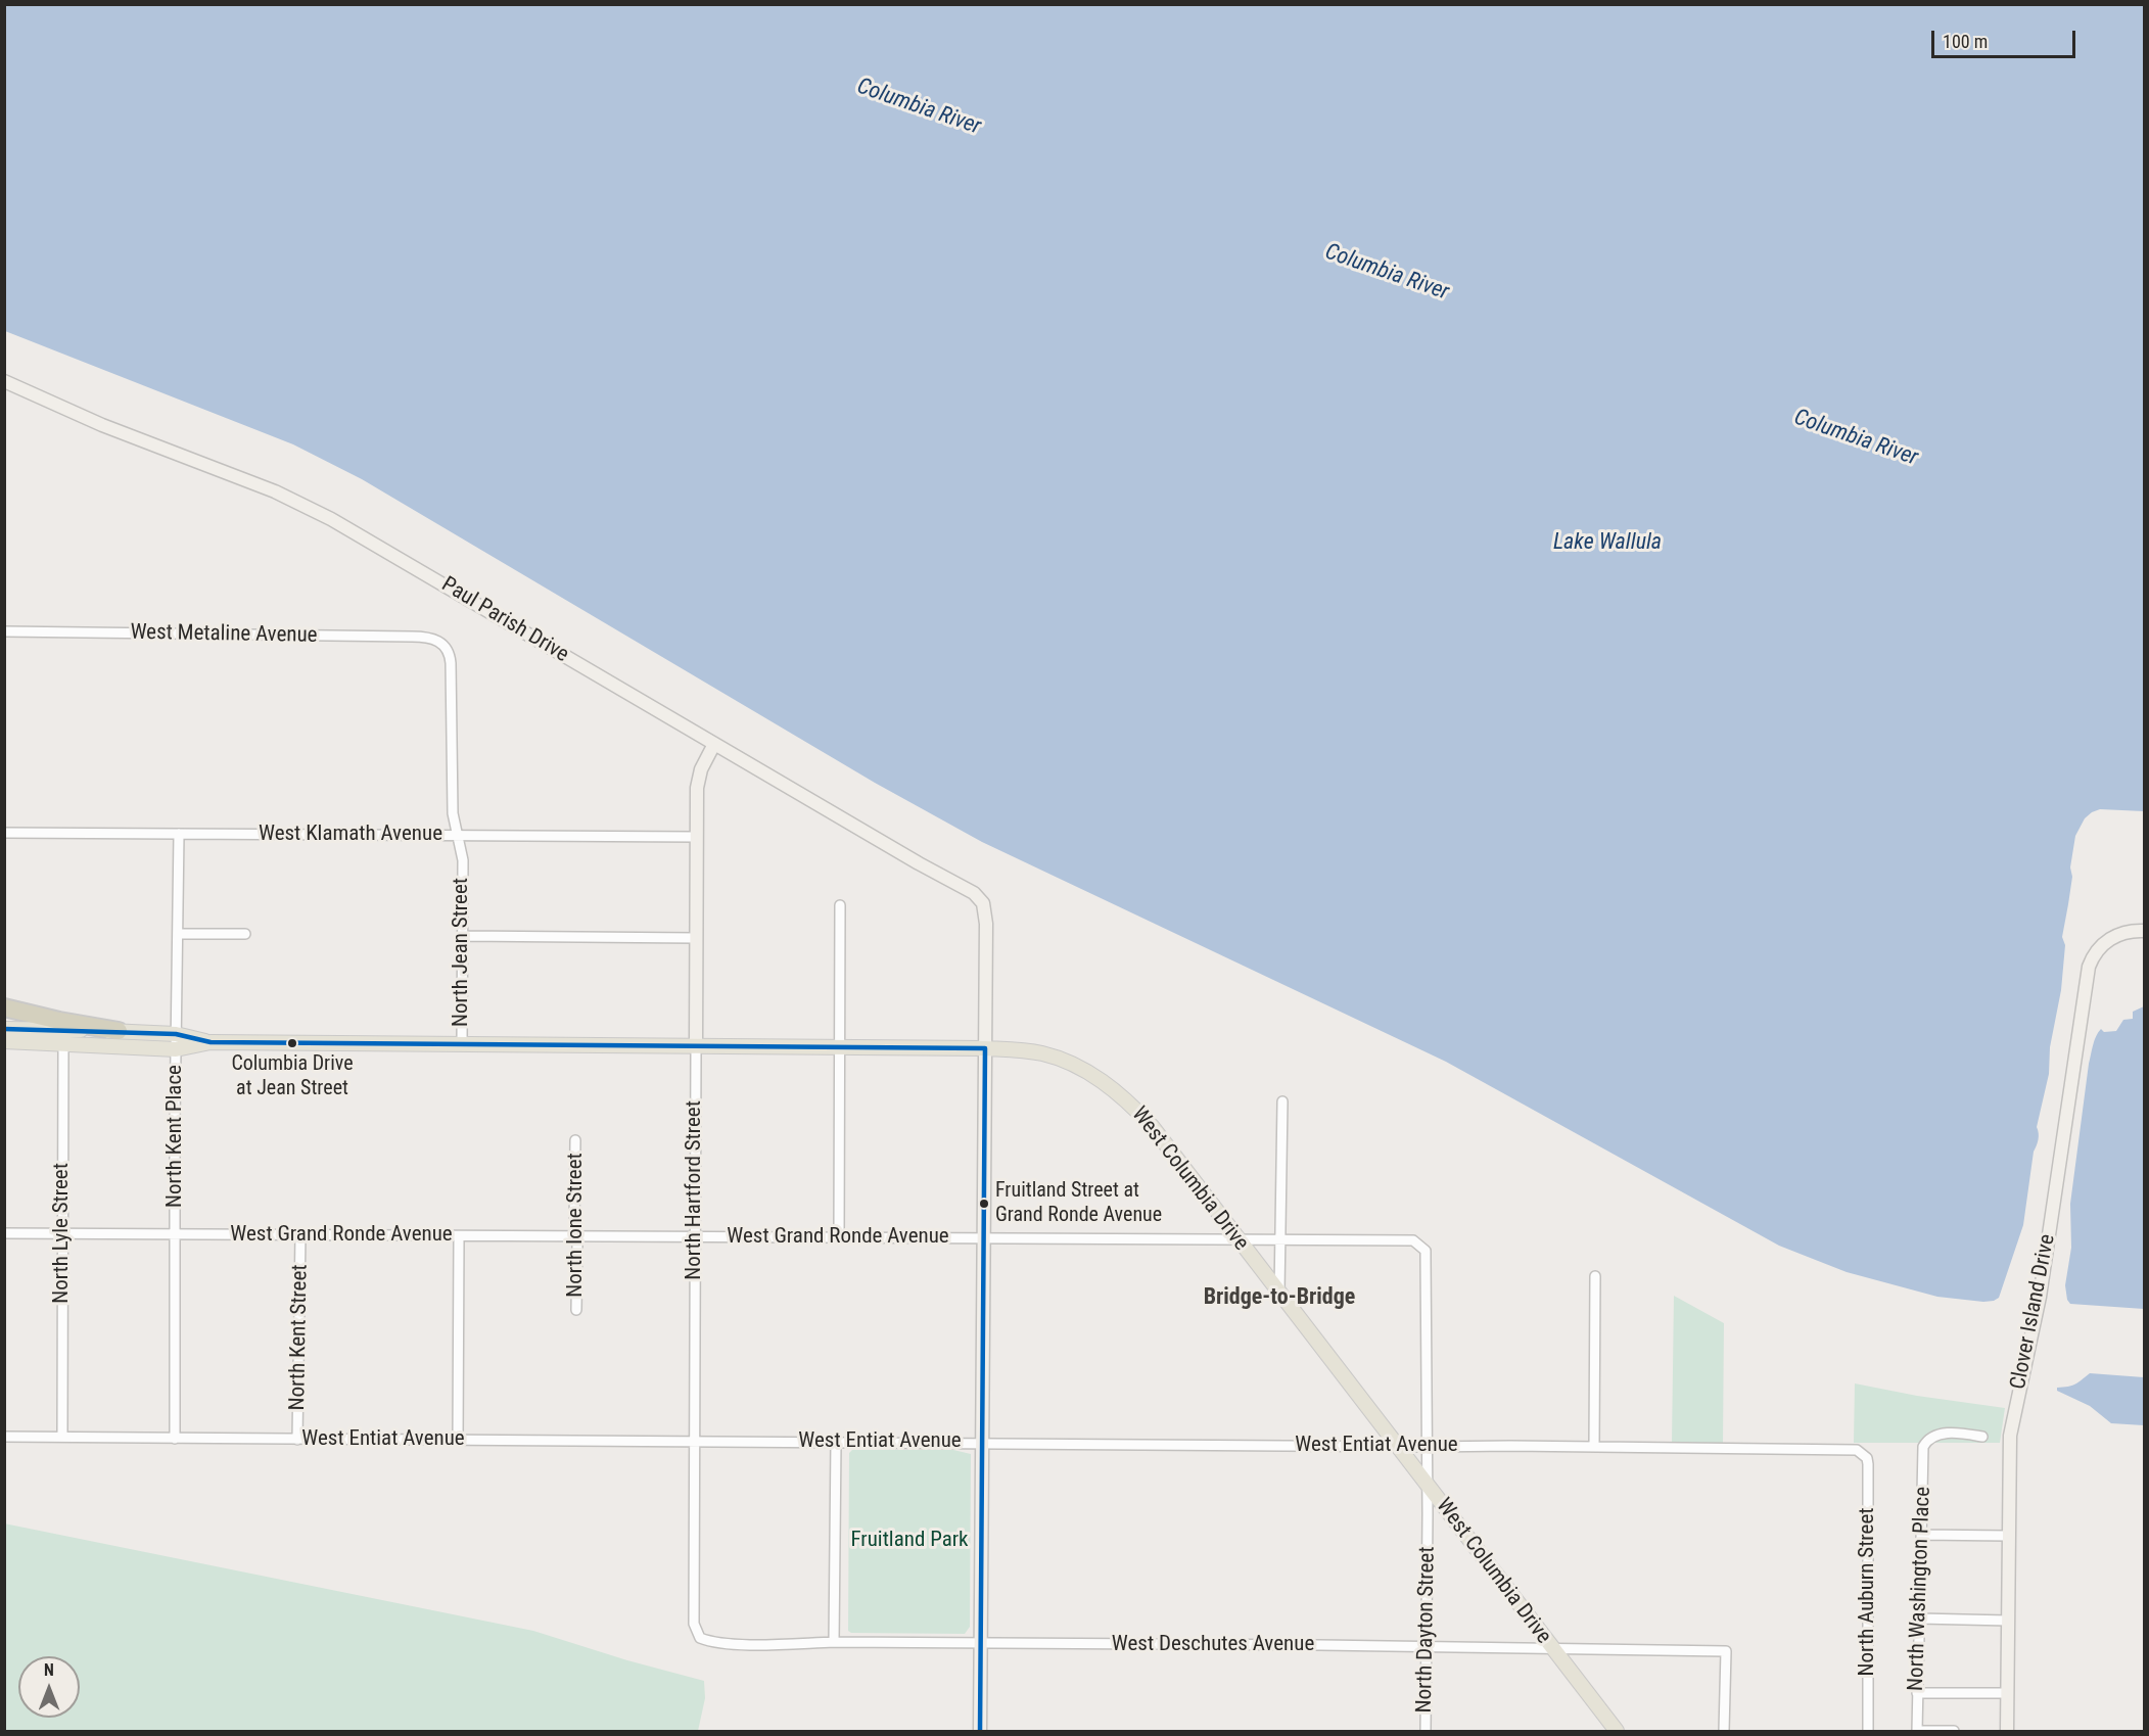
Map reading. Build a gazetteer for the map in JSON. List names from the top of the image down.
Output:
{
  "streets": {
    "main road": ["West Columbia Drive"],
    "street": [
      "Paul Parish Drive",
      "West Metaline Avenue",
      "West Klamath Avenue",
      "North Jean Street",
      "North Kent Place",
      "North Hartford Street",
      "North Ione Street",
      "North Lyle Street",
      "West Grand Ronde Avenue",
      "Clover Island Drive",
      "North Kent Street",
      "West Entiat Avenue",
      "North Washington Place",
      "North Auburn Street",
      "North Dayton Street",
      "West Deschutes Avenue"
    ]
  },
  "crossings": [
    ["Paul Parish Drive", "West Columbia Drive"],
    ["Paul Parish Drive", "North Hartford Street"],
    ["West Metaline Avenue", "North Jean Street"],
    ["West Klamath Avenue", "North Jean Street"],
    ["West Klamath Avenue", "North Kent Place"],
    ["West Klamath Avenue", "North Hartford Street"],
    ["North Jean Street", "West Columbia Drive"],
    ["North Kent Place", "West Columbia Drive"],
    ["North Kent Place", "West Grand Ronde Avenue"],
    ["North Kent Place", "West Entiat Avenue"],
    ["West Columbia Drive", "North Hartford Street"],
    ["West Columbia Drive", "North Lyle Street"],
    ["West Columbia Drive", "West Grand Ronde Avenue"],
    ["West Columbia Drive", "West Entiat Avenue"],
    ["West Columbia Drive", "North Dayton Street"],
    ["West Columbia Drive", "West Deschutes Avenue"],
    ["North Hartford Street", "West Grand Ronde Avenue"],
    ["North Hartford Street", "West Entiat Avenue"],
    ["North Hartford Street", "West Deschutes Avenue"],
    ["North Ione Street", "West Grand Ronde Avenue"],
    ["North Lyle Street", "West Grand Ronde Avenue"],
    ["North Lyle Street", "West Entiat Avenue"],
    ["West Grand Ronde Avenue", "North Kent Street"],
    ["West Grand Ronde Avenue", "North Dayton Street"],
    ["North Kent Street", "West Entiat Avenue"],
    ["West Entiat Avenue", "North Auburn Street"],
    ["West Entiat Avenue", "North Dayton Street"],
    ["North Dayton Street", "West Deschutes Avenue"]
  ],
  "districts": ["Bridge-to-Bridge"],
  "water": ["Columbia River", "Lake Wallula"],
  "parks": ["Fruitland Park"],
  "places": ["Columbia Drive at Jean Street", "Fruitland Street at Grand Ronde Avenue"],
  "scale_bar": "100 m",
  "north": "top"
}
